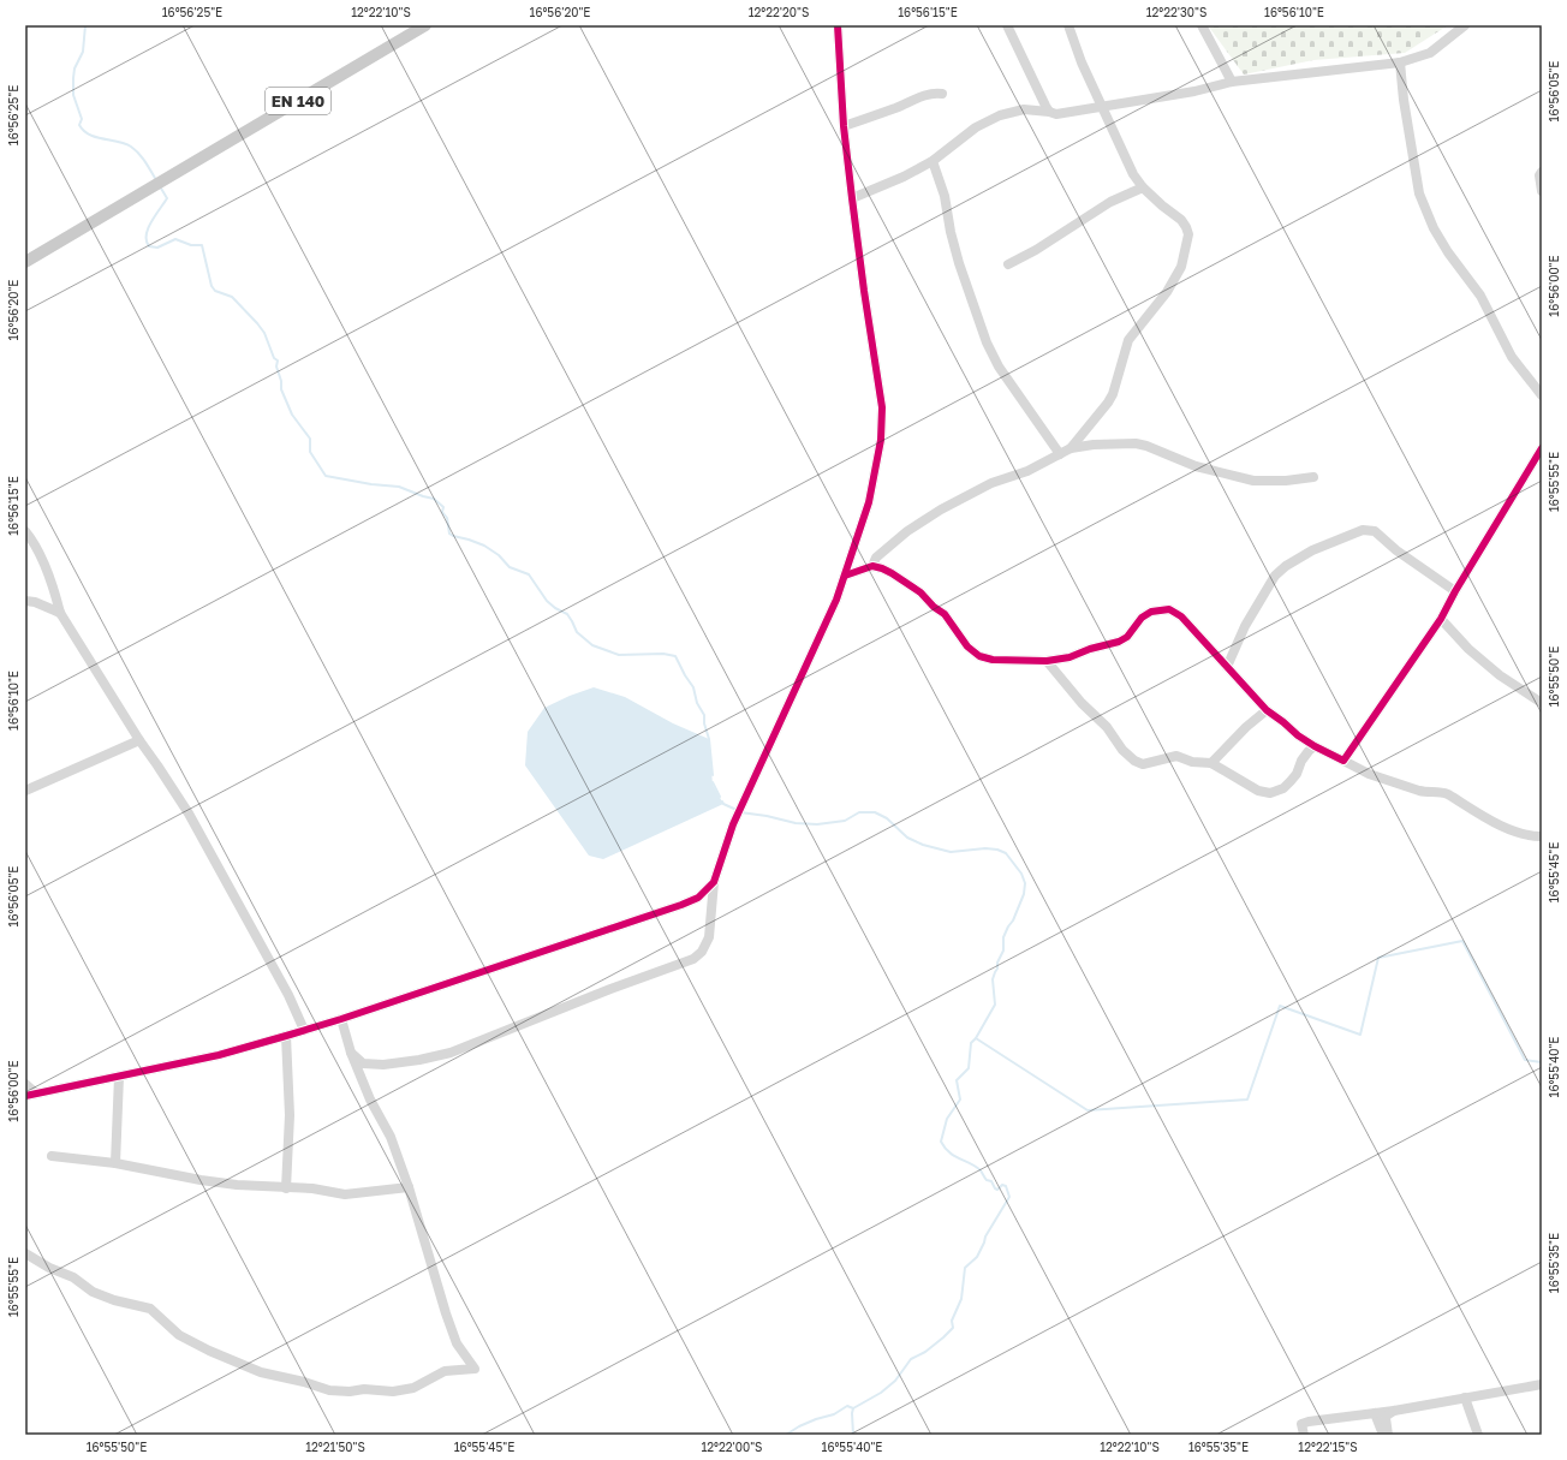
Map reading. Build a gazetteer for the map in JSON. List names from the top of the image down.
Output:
{
  "streets": {
    "main road": ["EN 140"]
  },
  "coordinates": [
    "16°56'25\"E",
    "12°22'10\"S",
    "16°56'20\"E",
    "12°22'20\"S",
    "16°56'15\"E",
    "12°22'30\"S",
    "16°56'10\"E",
    "16°56'05\"E",
    "16°56'00\"E",
    "16°55'55\"E",
    "16°55'50\"E",
    "16°55'45\"E",
    "16°55'40\"E",
    "16°55'35\"E",
    "12°21'50\"S",
    "12°22'00\"S",
    "12°22'15\"S"
  ]
}
